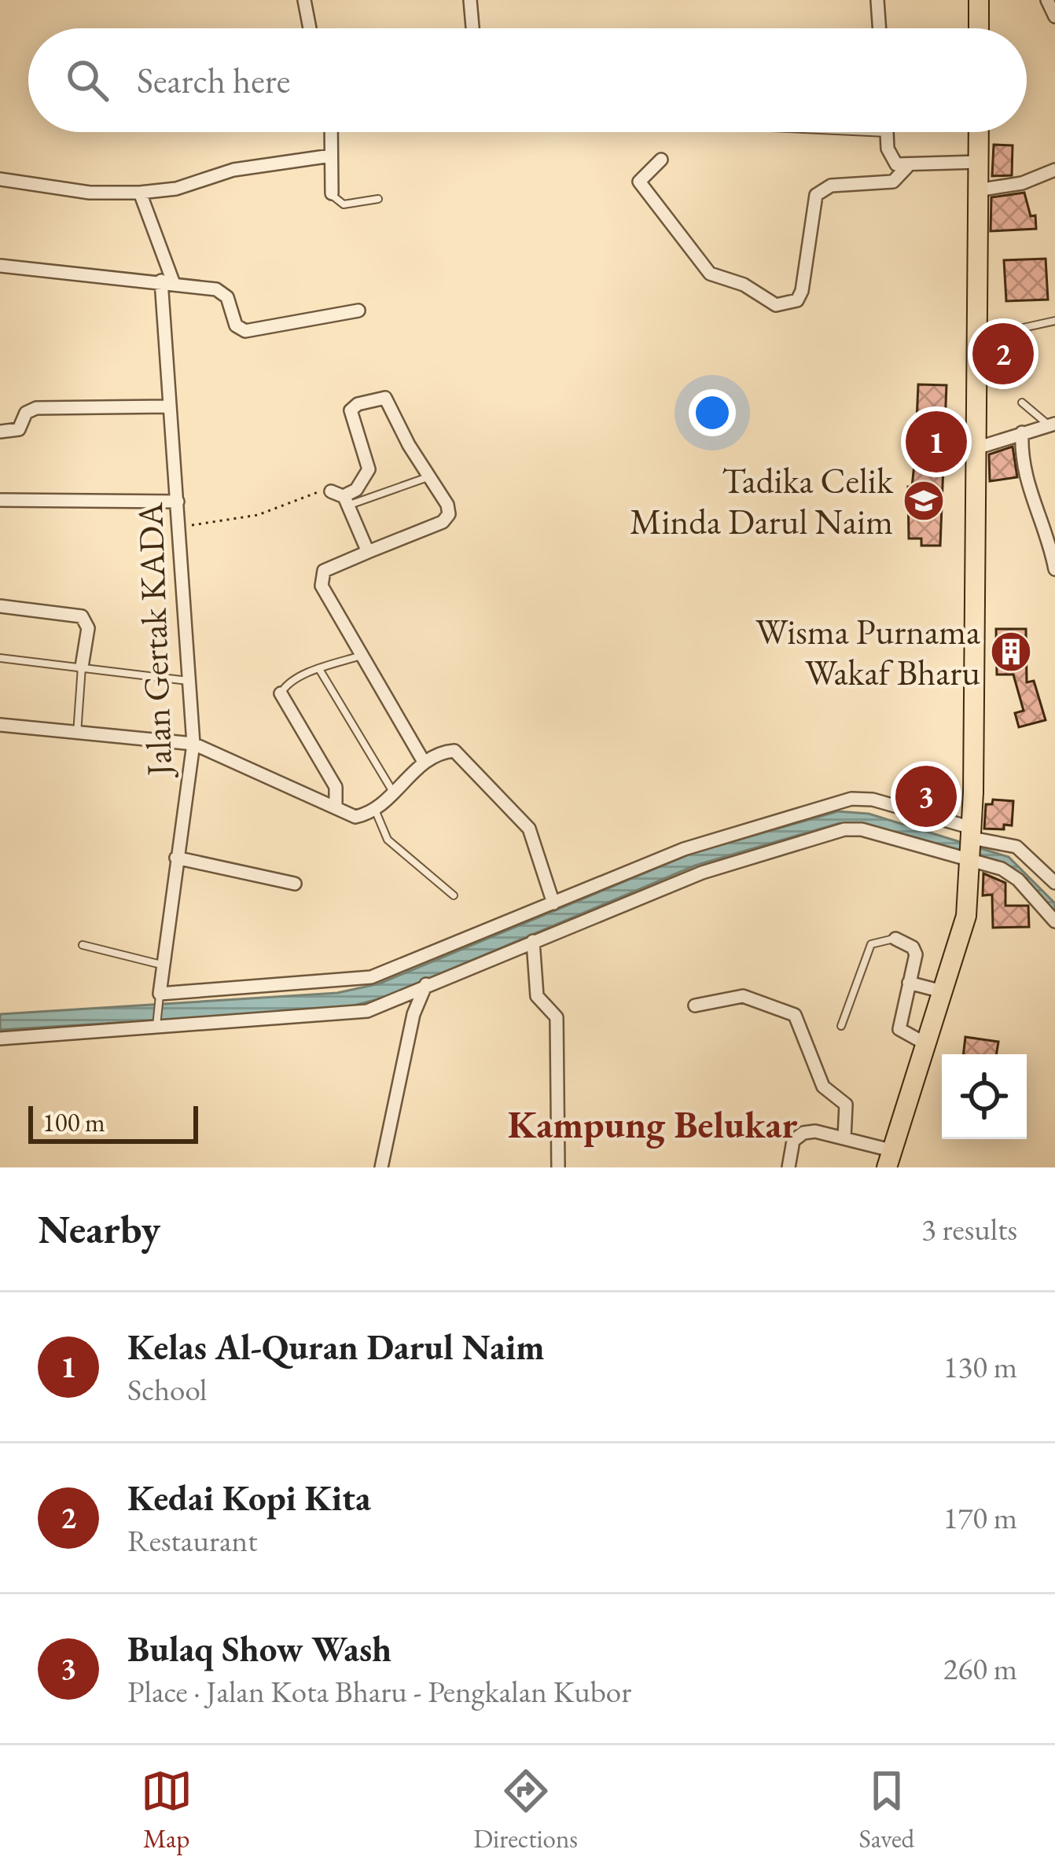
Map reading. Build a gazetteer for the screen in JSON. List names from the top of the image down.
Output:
{
  "streets": {
    "street": ["Jalan Gertak KADA"]
  },
  "districts": ["Kampung Belukar"],
  "places": {
    "school or university": ["Tadika Celik Minda Darul Naim"],
    "building": ["Wisma Purnama Wakaf Bharu"]
  },
  "scale_bar": "100 m",
  "page": {
    "search": "Search here",
    "pins": ["2", "1", "3"],
    "scale": "100 m",
    "heading": ["Nearby", "3 results"],
    "list": [
      {
        "mark": "1",
        "name": "Kelas Al-Quran Darul Naim",
        "note": "School",
        "value": "130 m"
      },
      {
        "mark": "2",
        "name": "Kedai Kopi Kita",
        "note": "Restaurant",
        "value": "170 m"
      },
      {
        "mark": "3",
        "name": "Bulaq Show Wash",
        "note": "Place · Jalan Kota Bharu - Pengkalan Kubor",
        "value": "260 m"
      }
    ],
    "nav": ["Map", "Directions", "Saved"]
  }
}
